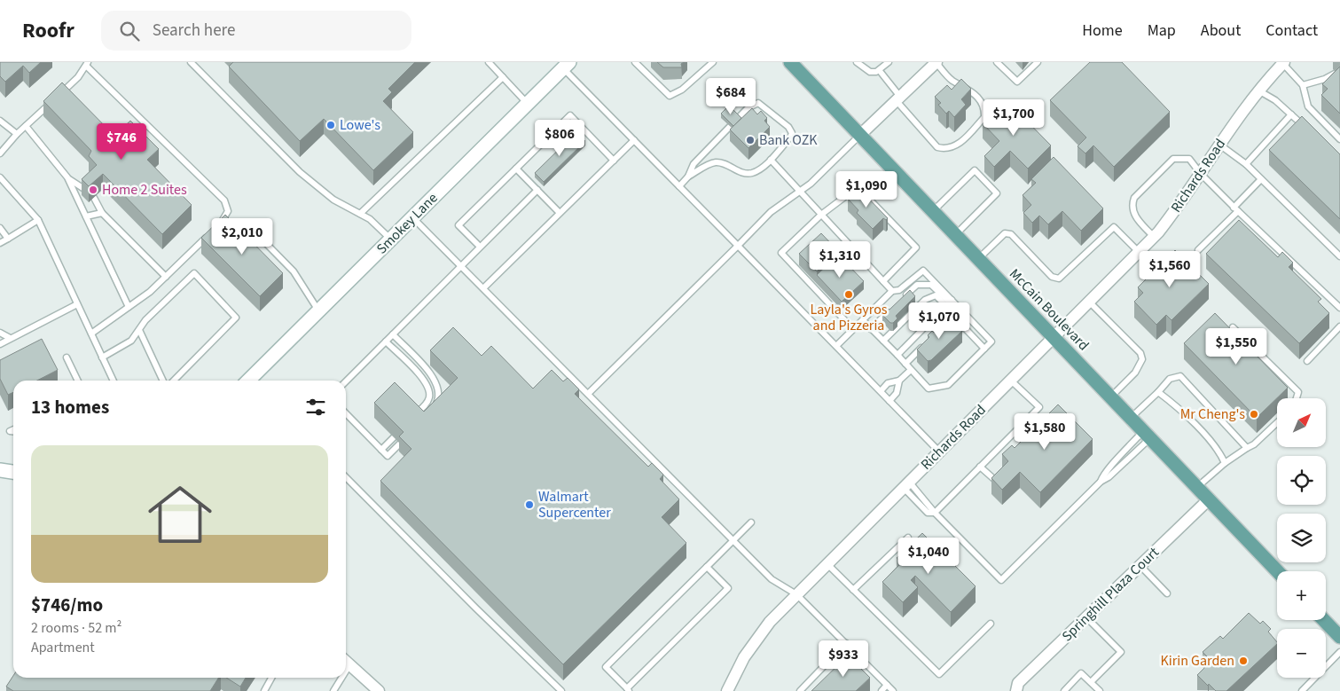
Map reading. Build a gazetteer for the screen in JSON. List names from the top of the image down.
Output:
{
  "streets": {
    "main road": ["McCain Boulevard"],
    "street": ["Richards Road", "Smokey Lane", "Springhill Plaza Court"]
  },
  "crossings": [
    ["Richards Road", "McCain Boulevard"],
    ["McCain Boulevard", "Springhill Plaza Court"]
  ],
  "places": [
    "Lowe's",
    "Bank OZK",
    "Home 2 Suites",
    "Layla's Gyros and Pizzeria",
    "Mr Cheng's",
    "Walmart Supercenter",
    "Kirin Garden"
  ],
  "north": "top right",
  "page": {
    "header": "Roofr",
    "search": "Search here",
    "nav": [
      "Home",
      "Map",
      "About",
      "Contact"
    ],
    "price": [
      "$684",
      "$1,700",
      "$806",
      "$746",
      "$1,090",
      "$2,010",
      "$1,310",
      "$1,560",
      "$1,070",
      "$1,550",
      "$1,580",
      "$1,040",
      "$933"
    ],
    "heading": "13 homes",
    "map_buttons": ["+", "−"],
    "list": [
      {
        "name": "$746/mo",
        "note": "2 rooms · 52 m² · Apartment"
      }
    ]
  }
}
